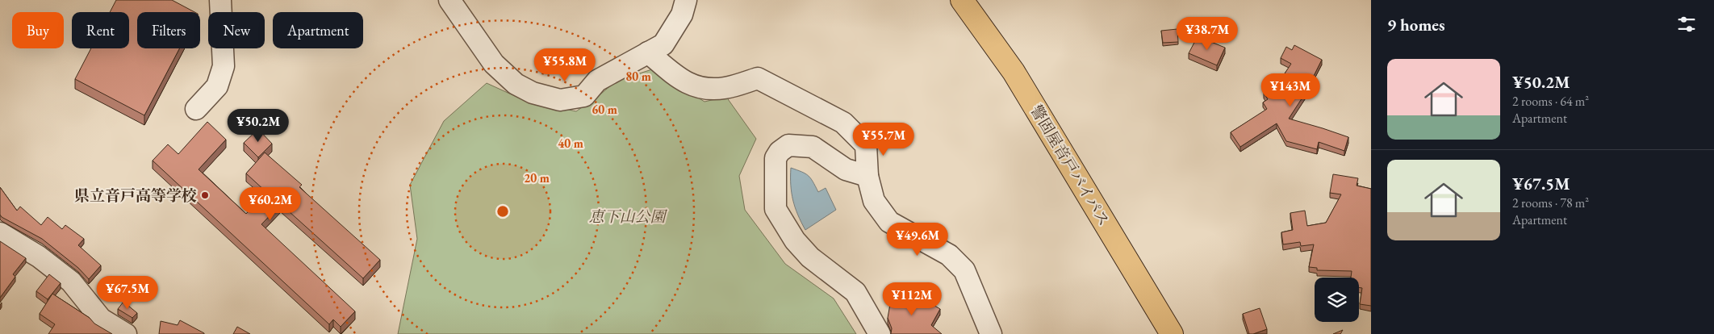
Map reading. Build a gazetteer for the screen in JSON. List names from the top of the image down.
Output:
{
  "streets": {
    "highway": ["警固屋音戸バイパス"]
  },
  "parks": ["恵下山公園"],
  "places": ["県立音戸高等学校"],
  "page": {
    "heading": "9 homes",
    "chip": [
      "Buy",
      "Rent",
      "Filters",
      "New",
      "Apartment"
    ],
    "price": [
      "¥38.7M",
      "¥55.8M",
      "¥143M",
      "¥50.2M",
      "¥55.7M",
      "¥60.2M",
      "¥49.6M",
      "¥67.5M",
      "¥112M"
    ],
    "list": [
      {
        "name": "¥50.2M",
        "note": "2 rooms · 64 m² · Apartment"
      },
      {
        "name": "¥67.5M",
        "note": "2 rooms · 78 m² · Apartment"
      }
    ]
  },
  "rings": [
    "80 m",
    "60 m",
    "40 m",
    "20 m"
  ]
}
